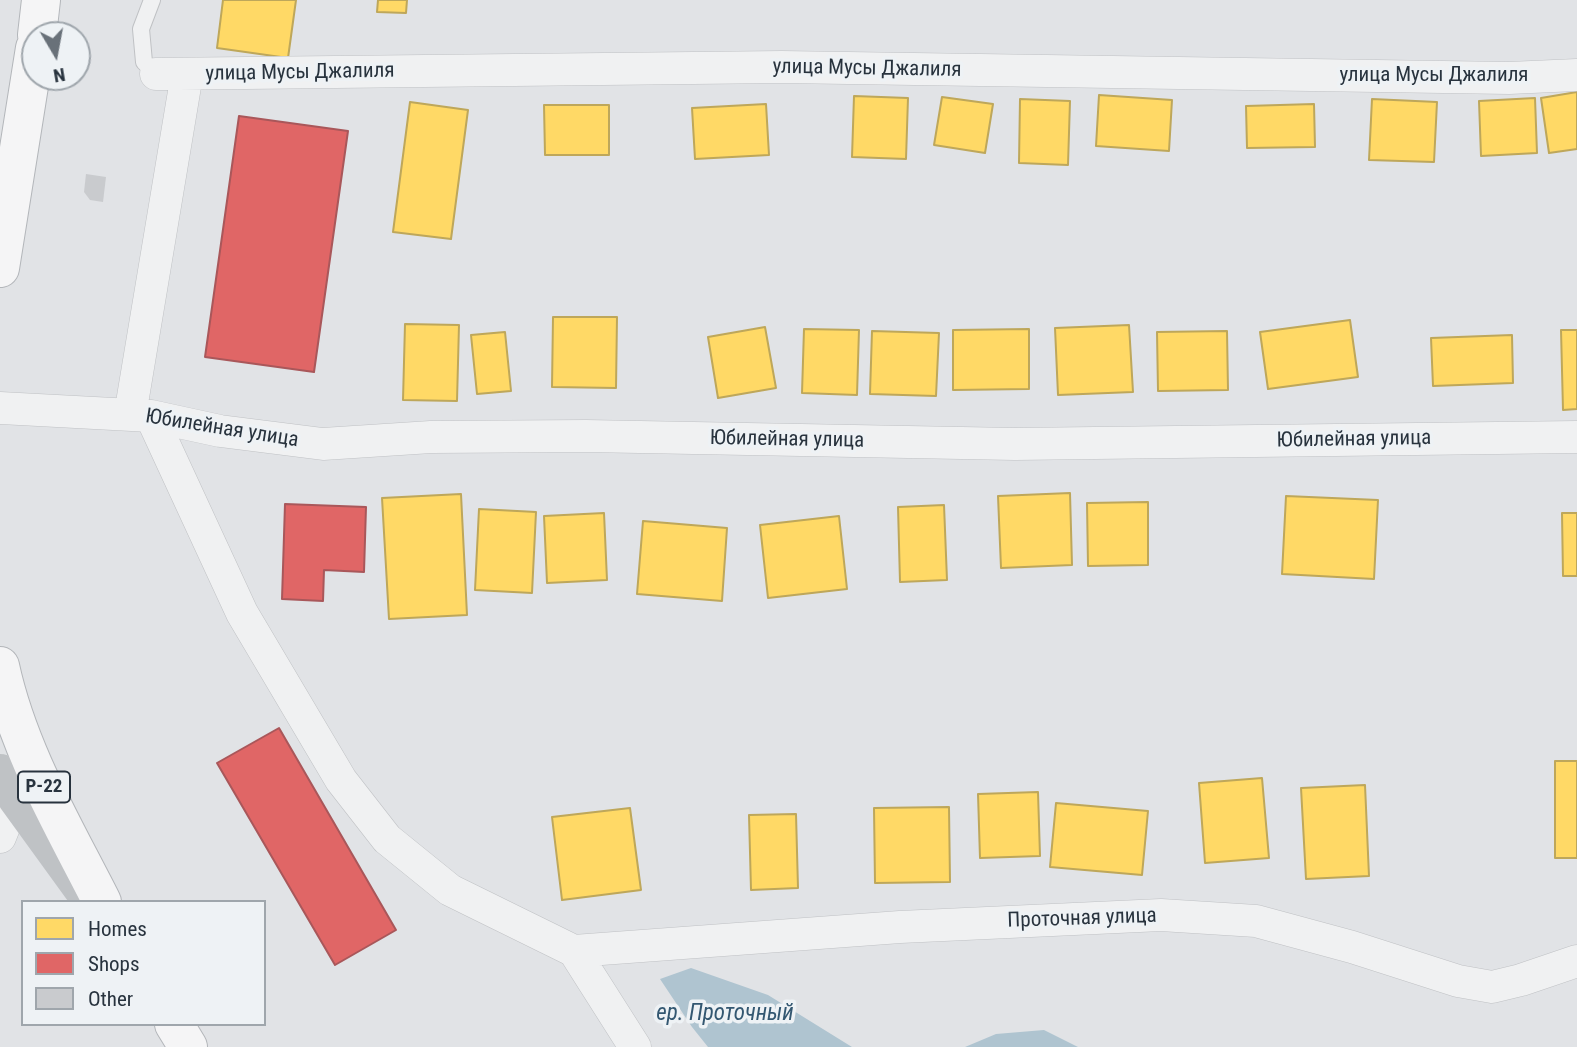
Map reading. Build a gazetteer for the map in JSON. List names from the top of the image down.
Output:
{
  "streets": {
    "highway": ["Р-22"],
    "street": ["улица Мусы Джалиля", "Юбилейная улица", "Проточная улица"]
  },
  "water": ["ер. Проточный"],
  "legend": ["Homes", "Shops", "Other"],
  "north": "bottom"
}
